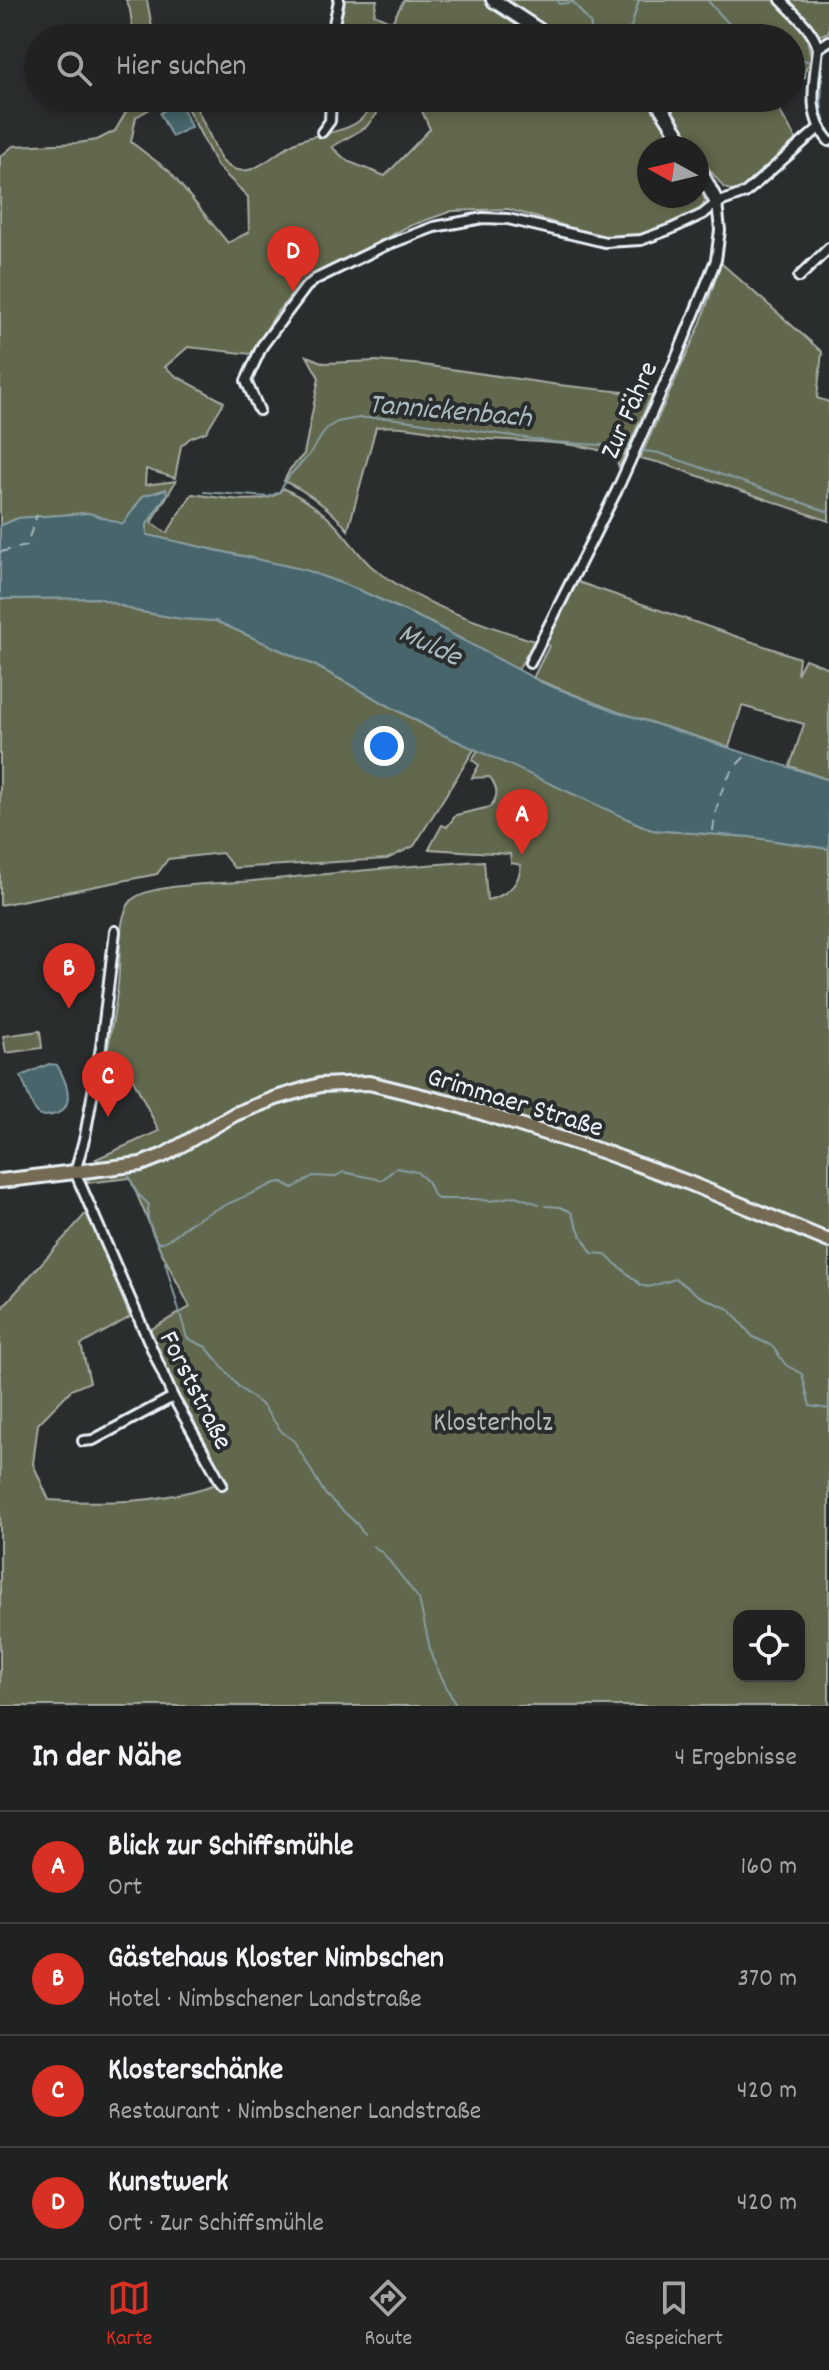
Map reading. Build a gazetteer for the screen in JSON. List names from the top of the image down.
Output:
{
  "streets": {
    "main road": ["Grimmaer Straße"],
    "street": ["Zur Fähre", "Forststraße"]
  },
  "crossings": [
    ["Grimmaer Straße", "Forststraße"]
  ],
  "water": ["Tannickenbach", "Mulde"],
  "parks": ["Klosterholz"],
  "north": "left",
  "page": {
    "search": "Hier suchen",
    "pins": [
      "D",
      "A",
      "B",
      "C"
    ],
    "heading": ["In der Nähe", "4 Ergebnisse"],
    "list": [
      {
        "mark": "A",
        "name": "Blick zur Schiffsmühle",
        "note": "Ort",
        "value": "160 m"
      },
      {
        "mark": "B",
        "name": "Gästehaus Kloster Nimbschen",
        "note": "Hotel · Nimbschener Landstraße",
        "value": "370 m"
      },
      {
        "mark": "C",
        "name": "Klosterschänke",
        "note": "Restaurant · Nimbschener Landstraße",
        "value": "420 m"
      },
      {
        "mark": "D",
        "name": "Kunstwerk",
        "note": "Ort · Zur Schiffsmühle",
        "value": "420 m"
      }
    ],
    "nav": ["Karte", "Route", "Gespeichert"]
  }
}
